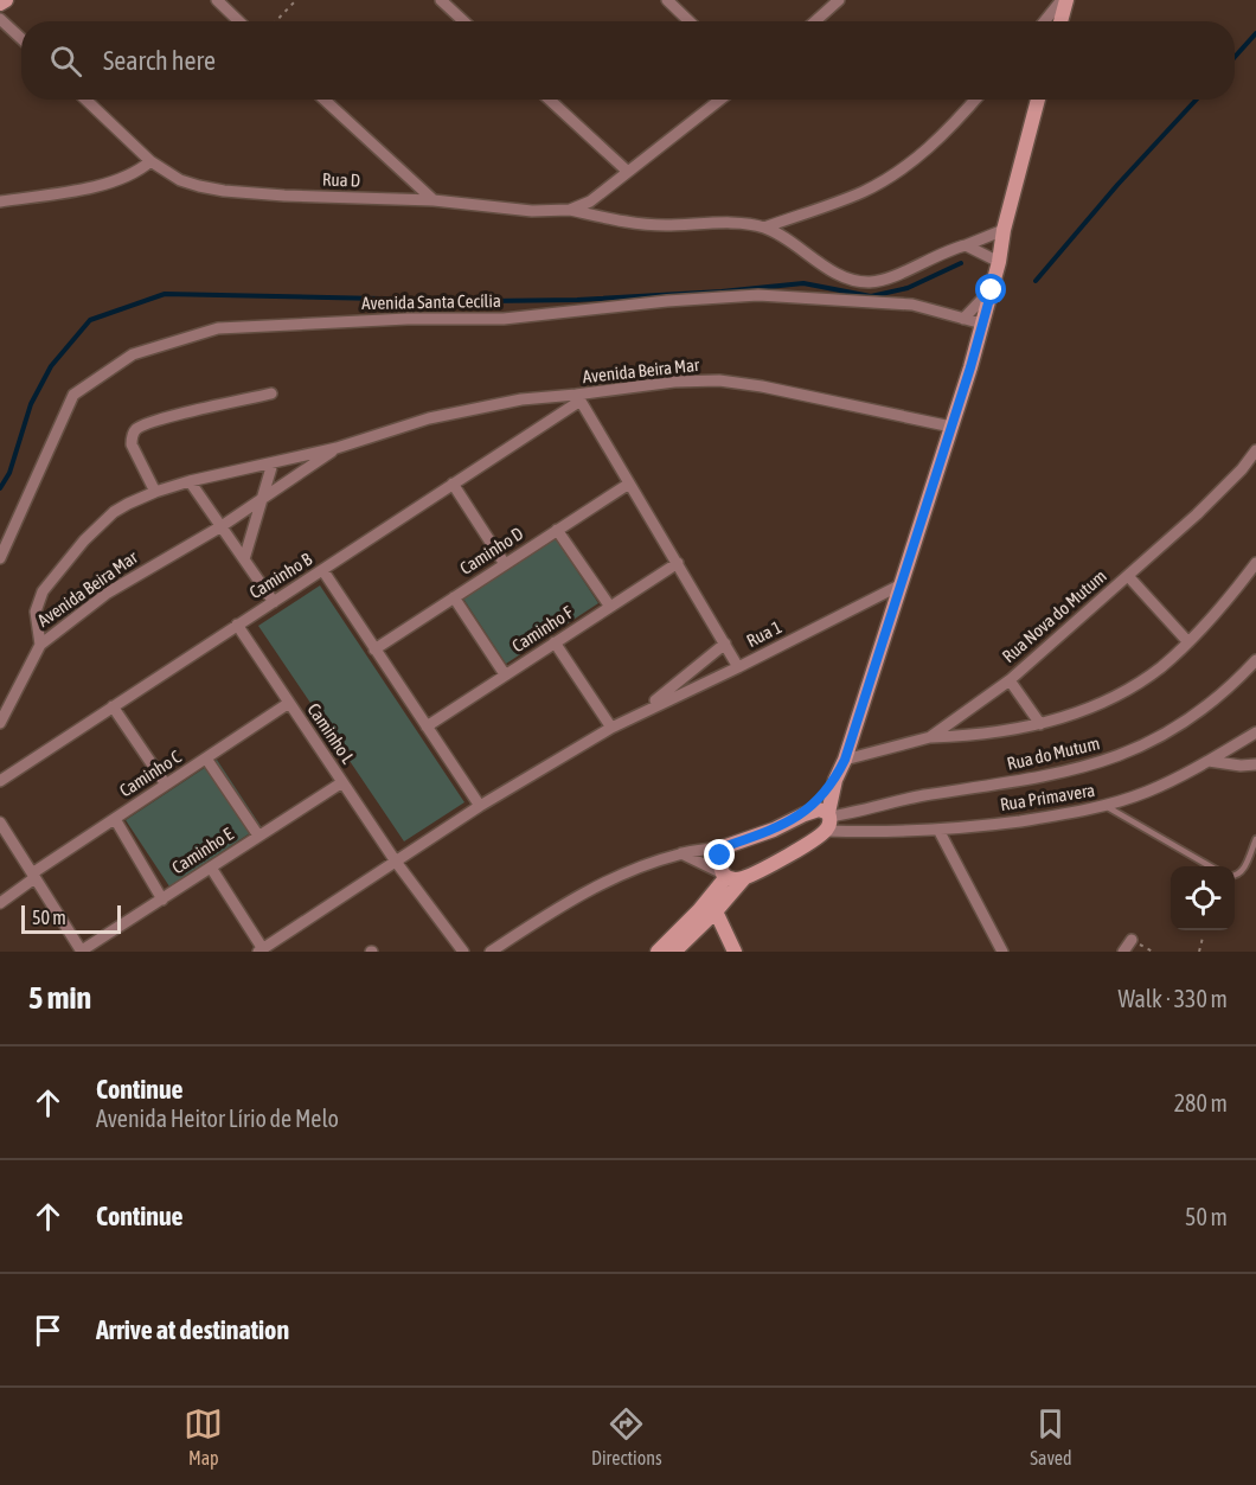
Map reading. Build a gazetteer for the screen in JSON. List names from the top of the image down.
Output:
{
  "streets": {
    "street": [
      "Rua D",
      "Avenida Santa Cecília",
      "Avenida Beira Mar",
      "Caminho D",
      "Caminho B",
      "Rua Nova do Mutum",
      "Caminho F",
      "Rua 1",
      "Caminho L",
      "Rua do Mutum",
      "Caminho C",
      "Rua Primavera",
      "Caminho E"
    ]
  },
  "crossings": [
    ["Avenida Beira Mar", "Caminho B"],
    ["Caminho B", "Caminho L"],
    ["Rua 1", "Caminho L"],
    ["Caminho L", "Caminho C"],
    ["Caminho L", "Caminho E"],
    ["Rua do Mutum", "Rua Primavera"]
  ],
  "scale_bar": "50 m",
  "page": {
    "search": "Search here",
    "scale": "50 m",
    "heading": ["5 min", "Walk · 330 m"],
    "list": [
      ["Continue", "Avenida Heitor Lírio de Melo", "280 m"],
      ["Continue", "50 m"],
      "Arrive at destination"
    ],
    "nav": ["Map", "Directions", "Saved"]
  }
}
